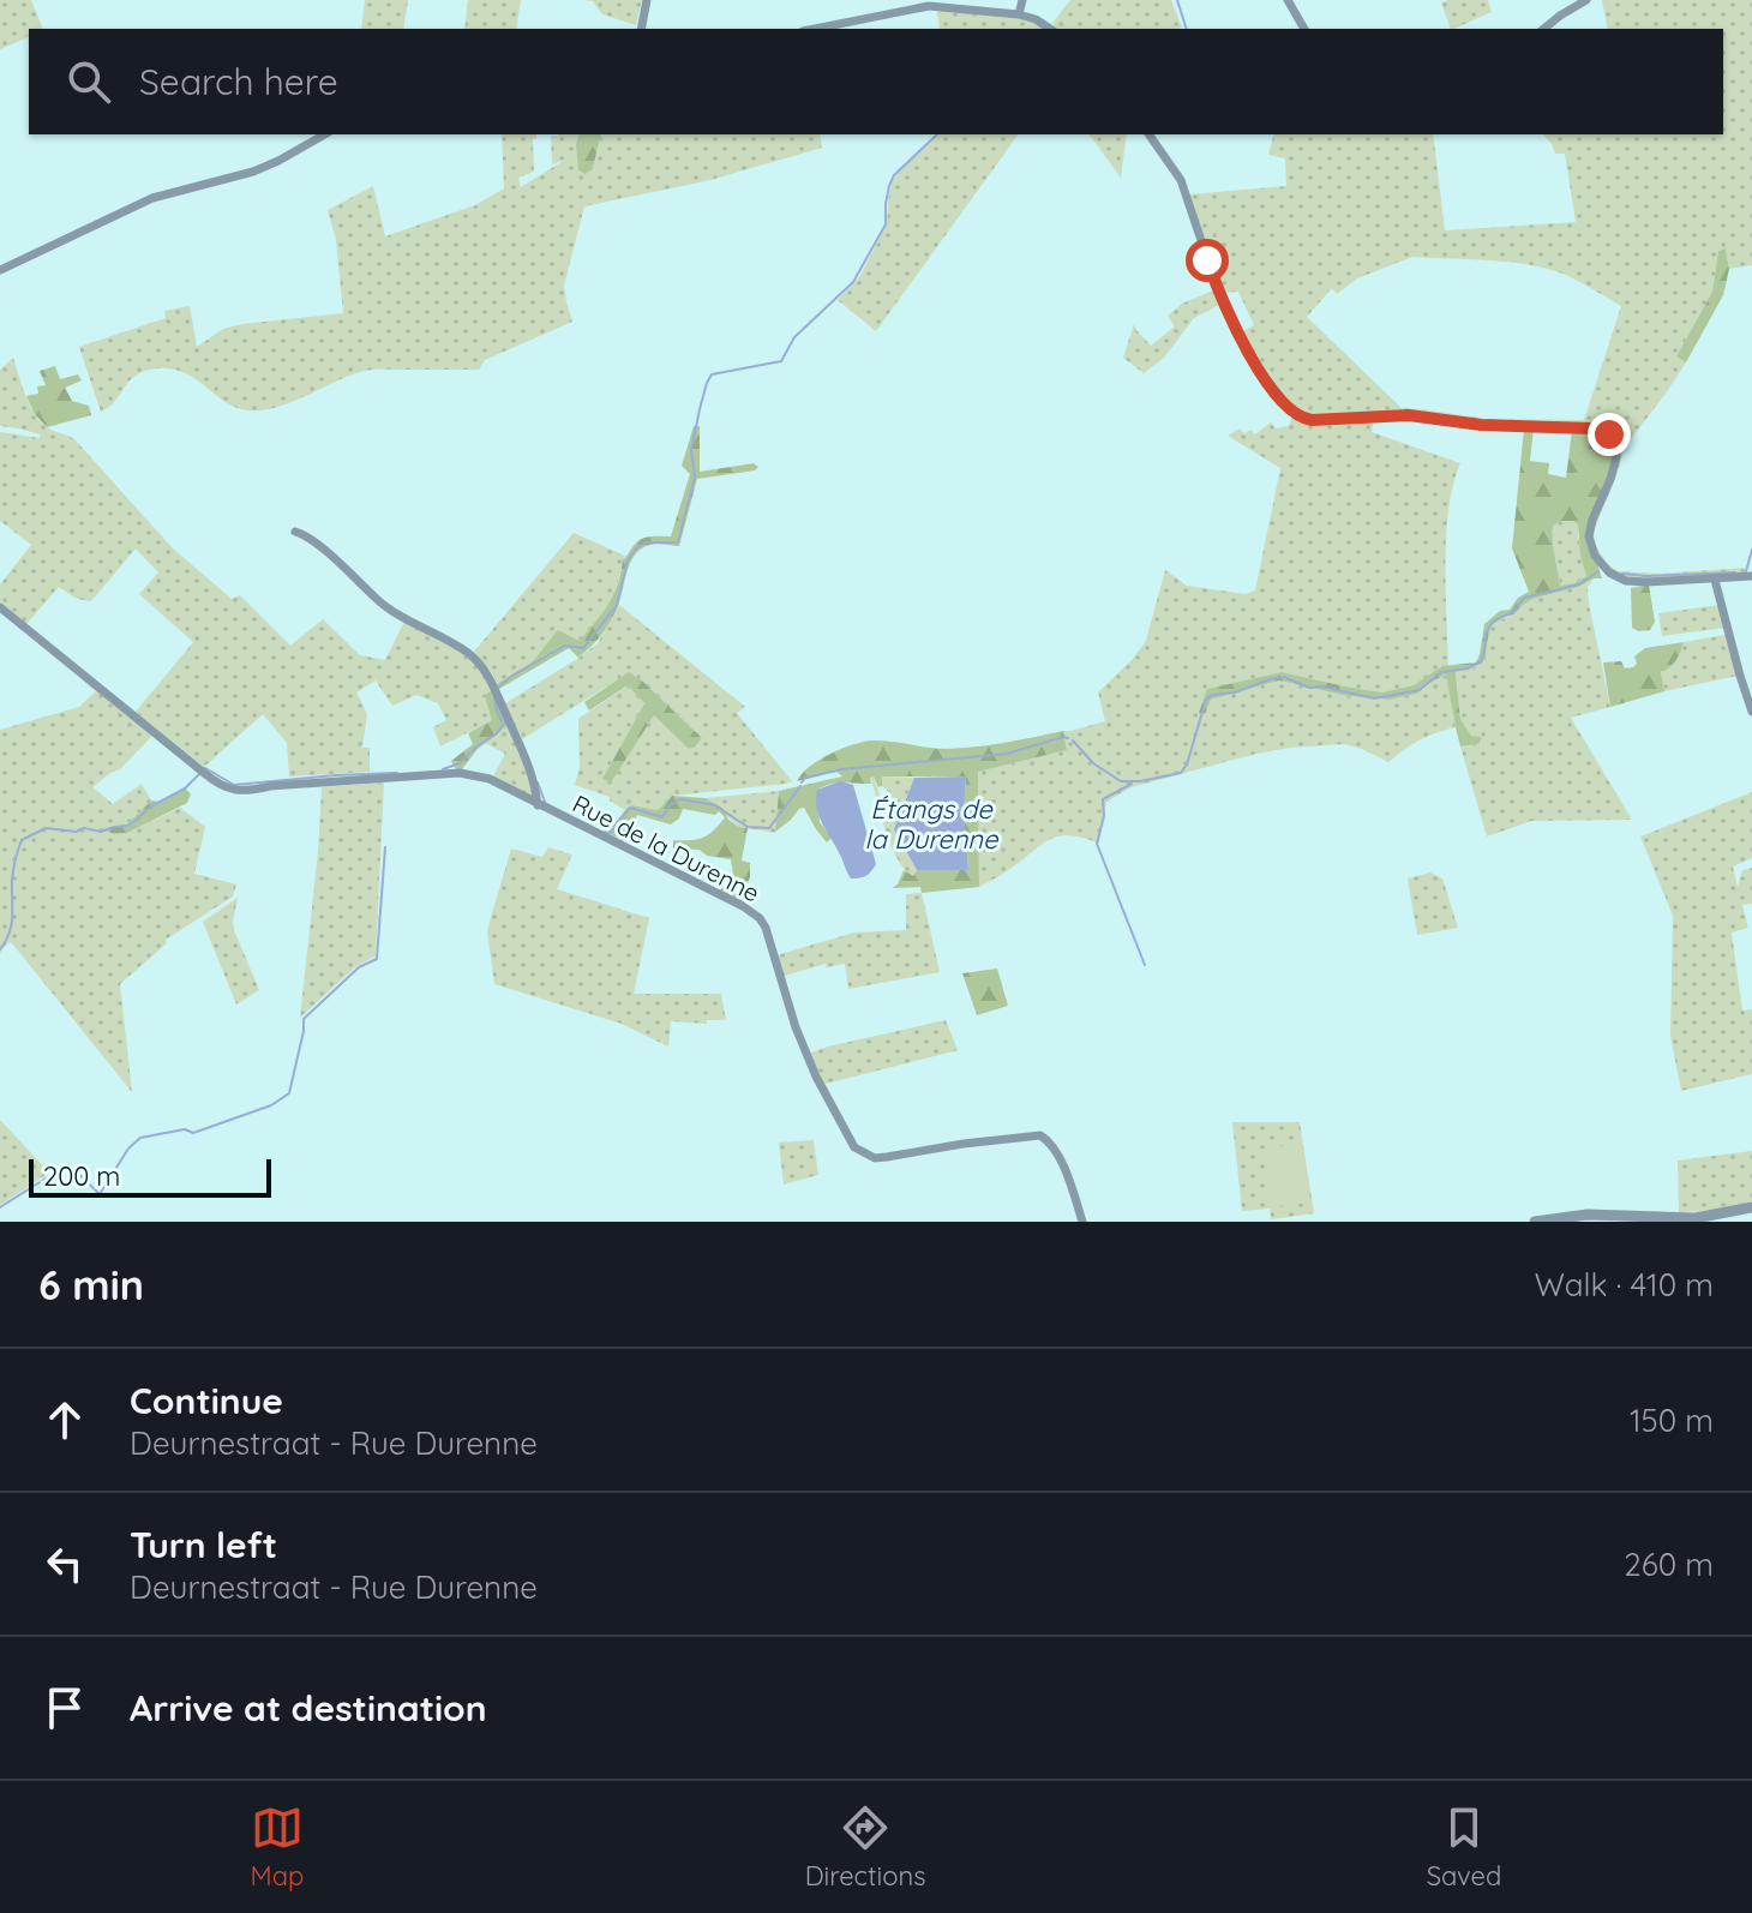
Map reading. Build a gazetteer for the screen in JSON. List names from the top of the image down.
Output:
{
  "streets": {
    "street": ["Rue de la Durenne"]
  },
  "water": ["Étangs de la Durenne"],
  "scale_bar": "200 m",
  "page": {
    "search": "Search here",
    "scale": "200 m",
    "heading": ["6 min", "Walk · 410 m"],
    "list": [
      ["Continue", "Deurnestraat - Rue Durenne", "150 m"],
      ["Turn left", "Deurnestraat - Rue Durenne", "260 m"],
      "Arrive at destination"
    ],
    "nav": ["Map", "Directions", "Saved"]
  }
}
